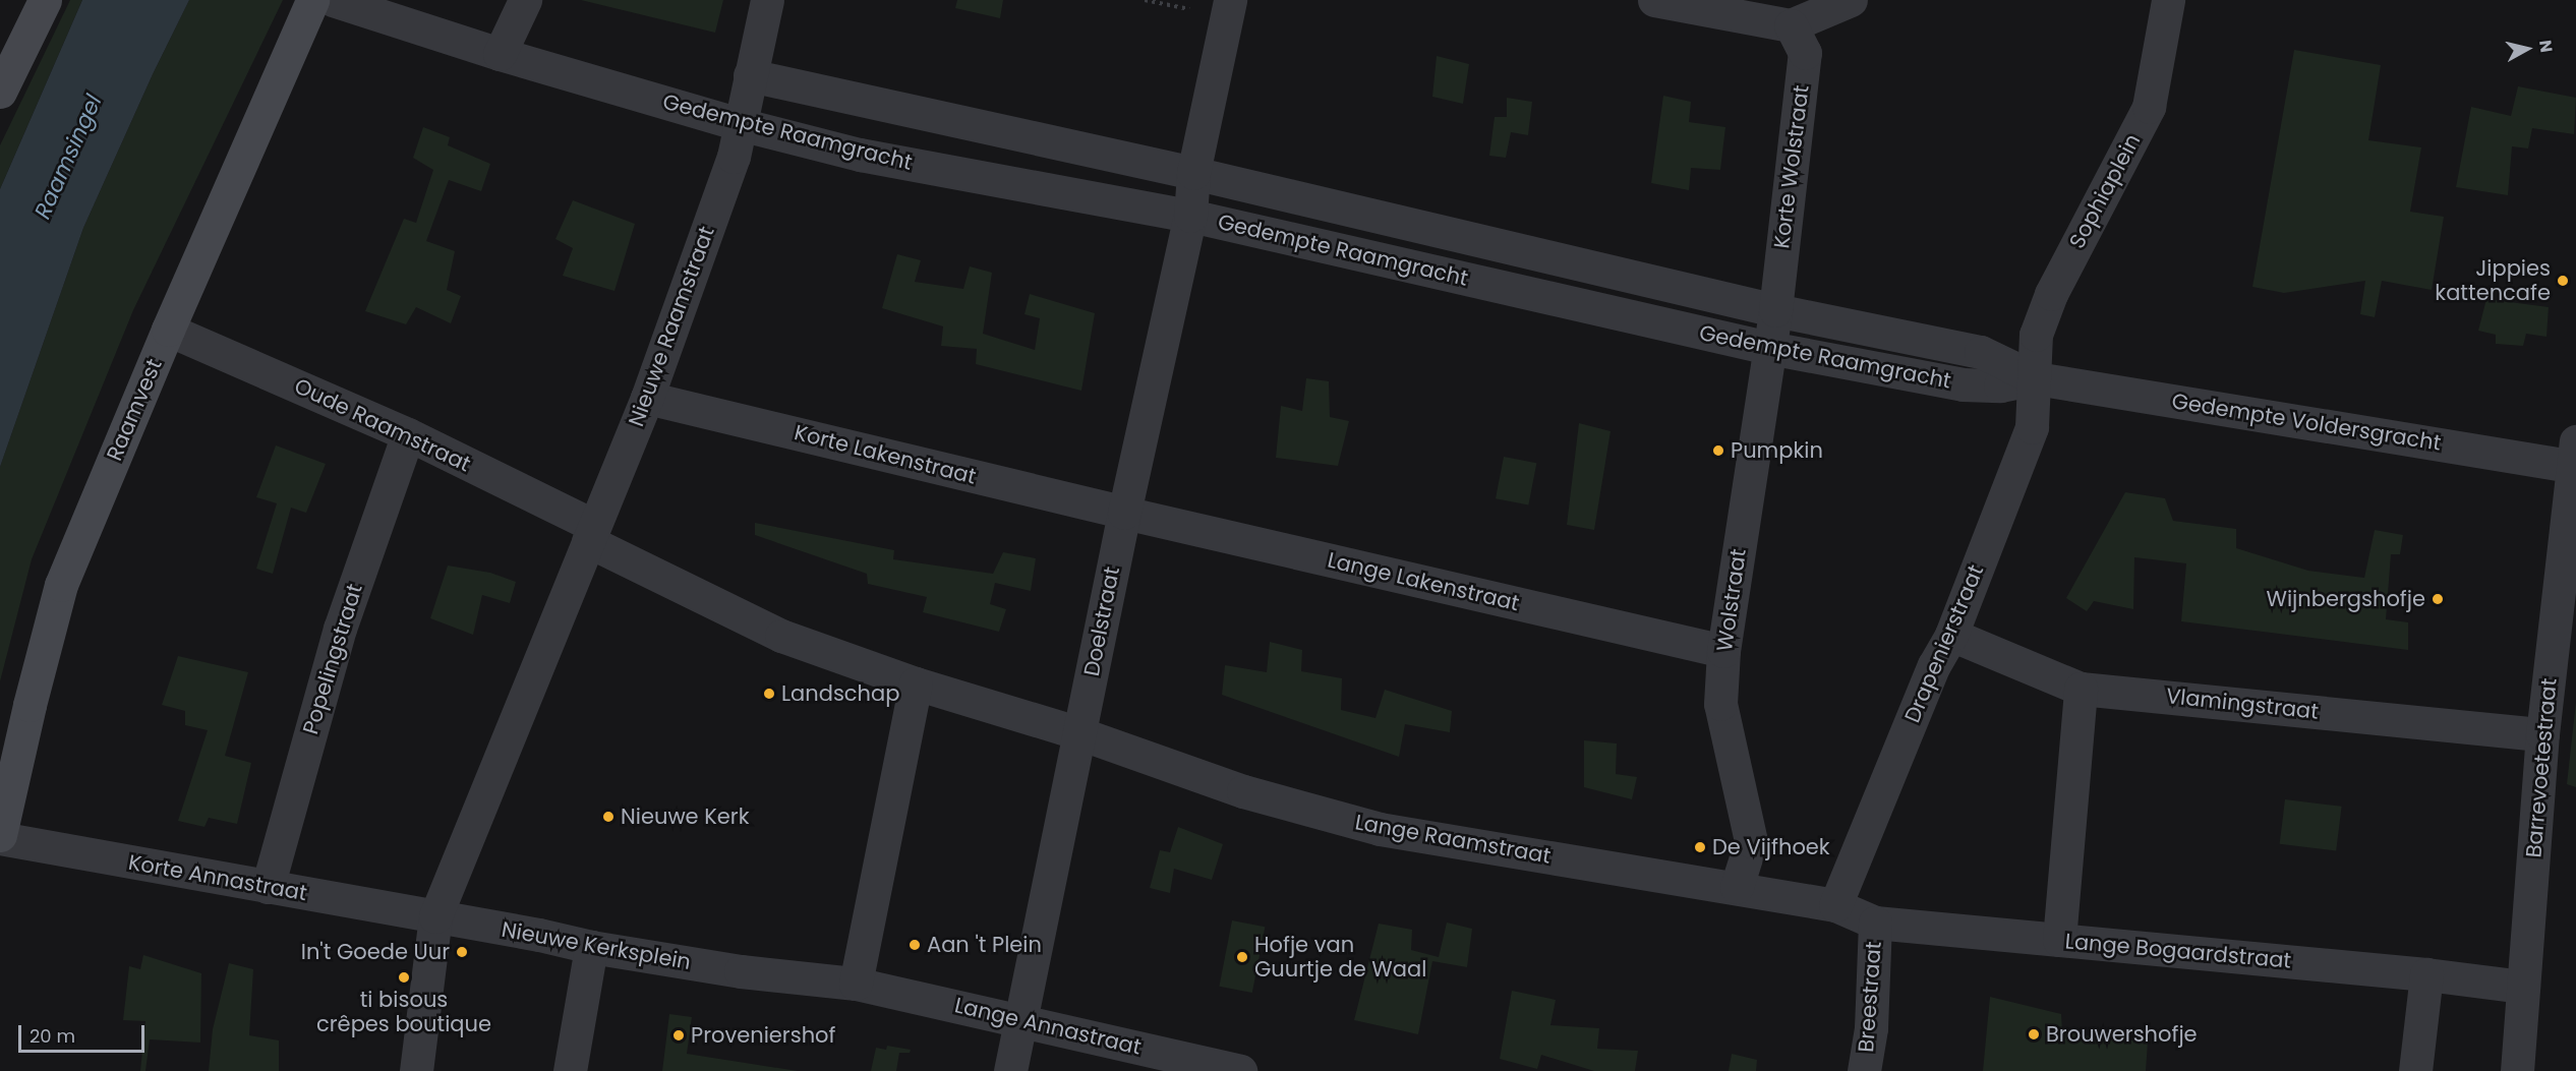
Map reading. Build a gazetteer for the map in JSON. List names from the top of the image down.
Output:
{
  "streets": {
    "street": [
      "Gedempte Raamgracht",
      "Korte Wolstraat",
      "Sophiaplein",
      "Nieuwe Raamstraat",
      "Raamvest",
      "Gedempte Voldersgracht",
      "Oude Raamstraat",
      "Korte Lakenstraat",
      "Lange Lakenstraat",
      "Wolstraat",
      "Doelstraat",
      "Drapenierstraat",
      "Popelingstraat",
      "Vlamingstraat",
      "Barrevoetestraat",
      "Lange Raamstraat",
      "Korte Annastraat",
      "Nieuwe Kerksplein",
      "Lange Bogaardstraat",
      "Breestraat",
      "Lange Annastraat"
    ]
  },
  "crossings": [
    ["Gedempte Raamgracht", "Korte Wolstraat"],
    ["Gedempte Raamgracht", "Sophiaplein"],
    ["Gedempte Raamgracht", "Nieuwe Raamstraat"],
    ["Gedempte Raamgracht", "Gedempte Voldersgracht"],
    ["Gedempte Raamgracht", "Wolstraat"],
    ["Gedempte Raamgracht", "Doelstraat"],
    ["Gedempte Raamgracht", "Drapenierstraat"],
    ["Korte Wolstraat", "Wolstraat"],
    ["Sophiaplein", "Gedempte Voldersgracht"],
    ["Sophiaplein", "Drapenierstraat"],
    ["Nieuwe Raamstraat", "Oude Raamstraat"],
    ["Nieuwe Raamstraat", "Korte Lakenstraat"],
    ["Raamvest", "Oude Raamstraat"],
    ["Raamvest", "Korte Annastraat"],
    ["Gedempte Voldersgracht", "Drapenierstraat"],
    ["Gedempte Voldersgracht", "Barrevoetestraat"],
    ["Oude Raamstraat", "Popelingstraat"],
    ["Korte Lakenstraat", "Lange Lakenstraat"],
    ["Korte Lakenstraat", "Doelstraat"],
    ["Lange Lakenstraat", "Wolstraat"],
    ["Lange Lakenstraat", "Doelstraat"],
    ["Wolstraat", "Lange Raamstraat"],
    ["Doelstraat", "Lange Raamstraat"],
    ["Doelstraat", "Lange Annastraat"],
    ["Drapenierstraat", "Vlamingstraat"],
    ["Drapenierstraat", "Lange Raamstraat"],
    ["Drapenierstraat", "Lange Bogaardstraat"],
    ["Popelingstraat", "Korte Annastraat"],
    ["Vlamingstraat", "Barrevoetestraat"],
    ["Barrevoetestraat", "Lange Bogaardstraat"],
    ["Lange Raamstraat", "Lange Bogaardstraat"],
    ["Korte Annastraat", "Nieuwe Kerksplein"],
    ["Nieuwe Kerksplein", "Lange Annastraat"],
    ["Lange Bogaardstraat", "Breestraat"]
  ],
  "water": ["Raamsingel"],
  "places": [
    "Jippies kattencafe",
    "Pumpkin",
    "Wijnbergshofje",
    "Landschap",
    "Nieuwe Kerk",
    "De Vijfhoek",
    "Aan 't Plein",
    "In't Goede Uur",
    "Hofje van Guurtje de Waal",
    "ti bisous crêpes boutique",
    "Brouwershofje",
    "Proveniershof"
  ],
  "scale_bar": "20 m",
  "north": "right"
}
